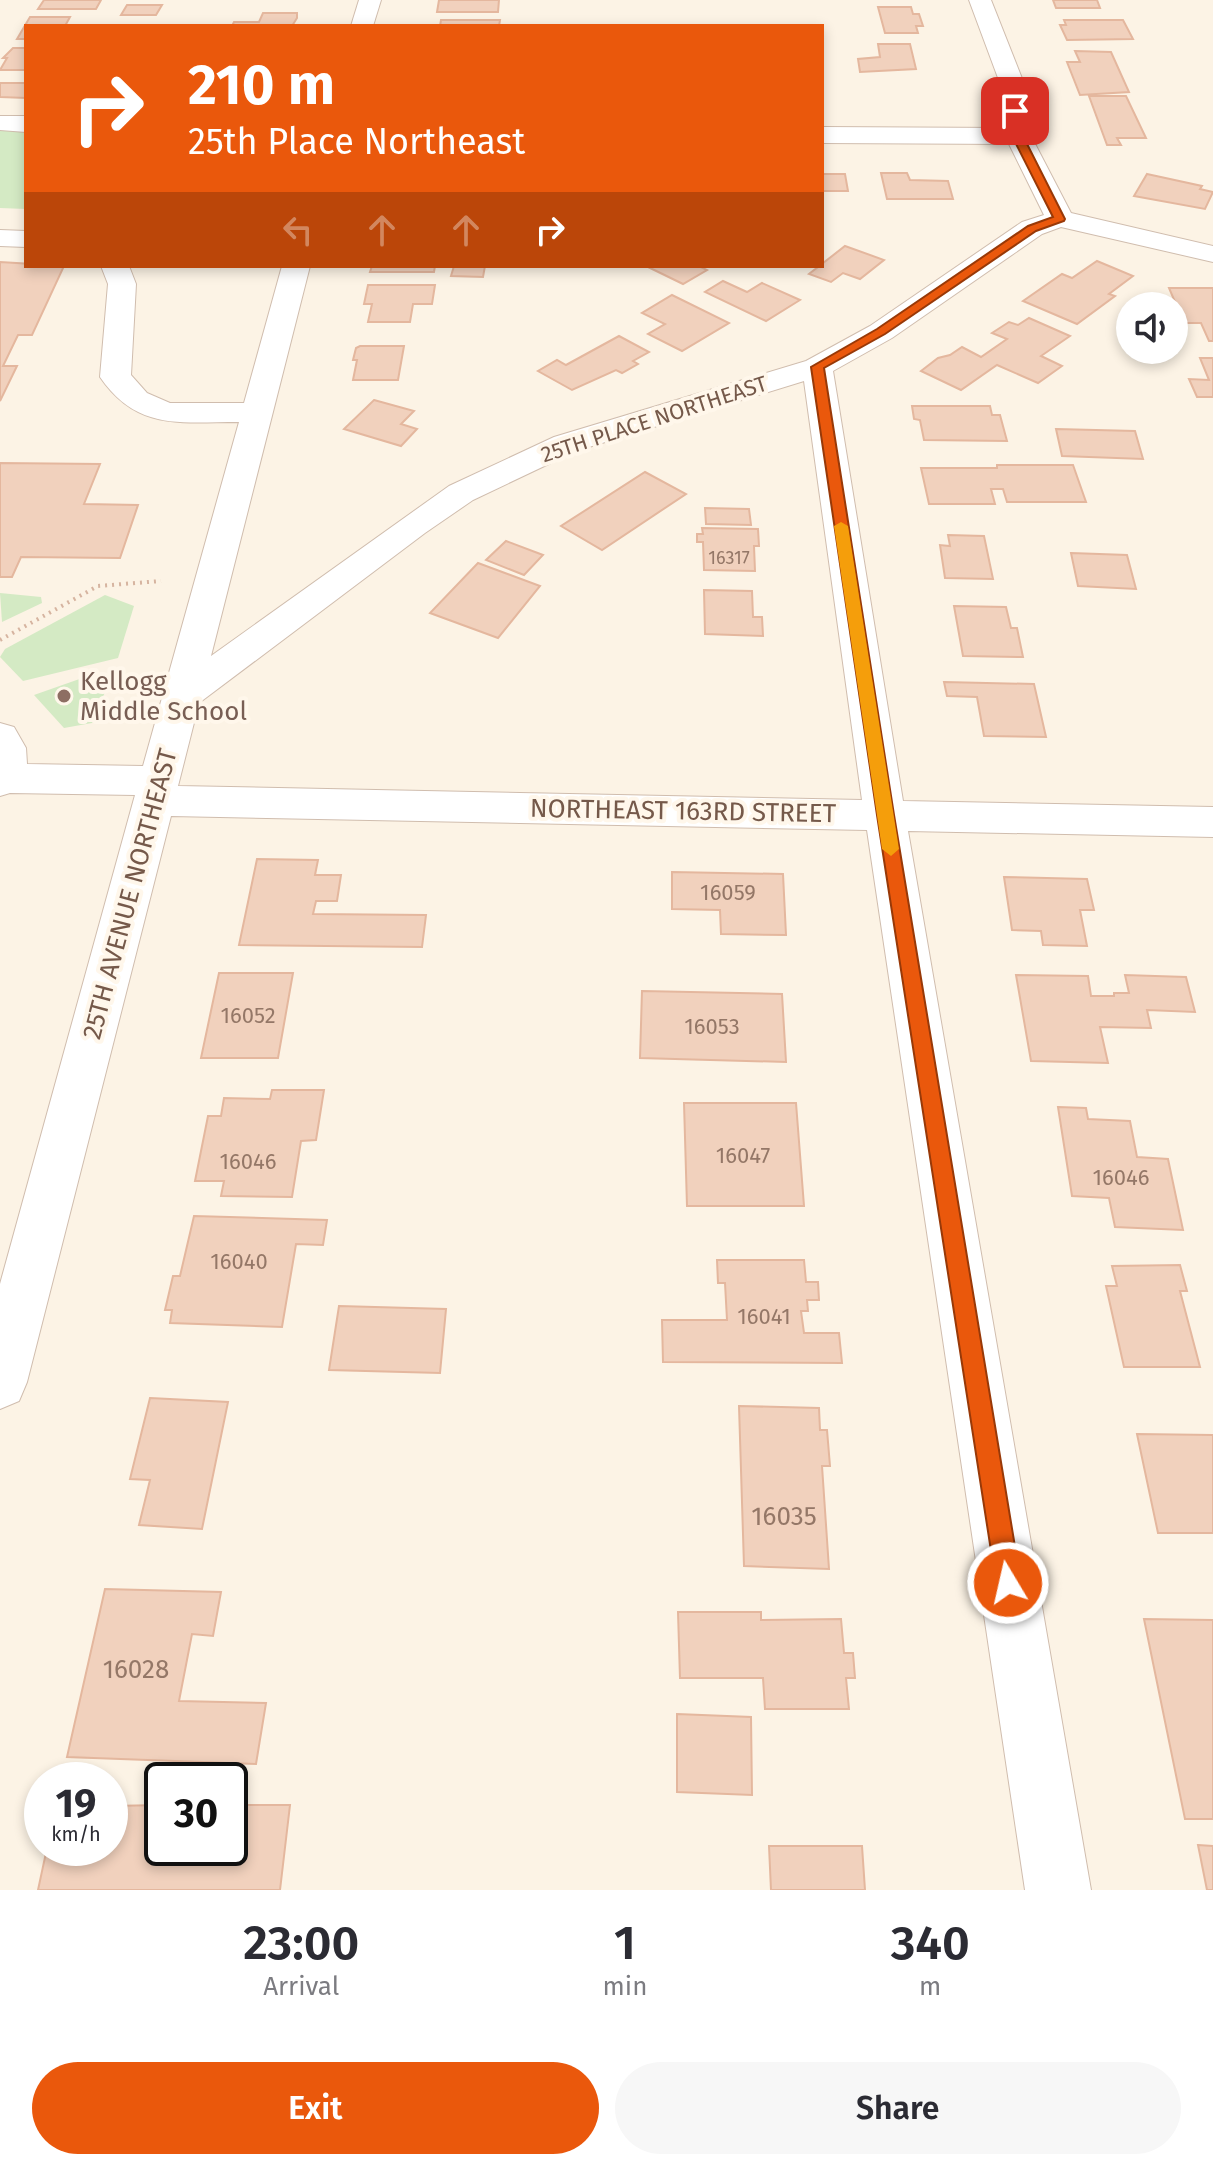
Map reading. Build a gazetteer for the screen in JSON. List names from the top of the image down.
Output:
{
  "streets": {
    "street": ["25TH PLACE NORTHEAST", "NORTHEAST 163RD STREET", "25TH AVENUE NORTHEAST"]
  },
  "crossings": [
    ["25TH PLACE NORTHEAST", "25TH AVENUE NORTHEAST"],
    ["NORTHEAST 163RD STREET", "25TH AVENUE NORTHEAST"]
  ],
  "places": ["Kellogg Middle School"],
  "house_numbers": [
    "16317",
    "16059",
    "16052",
    "16053",
    "16047",
    "16046",
    "16046",
    "16040",
    "16041",
    "16035",
    "16028"
  ],
  "page": {
    "turn": ["210 m", "25th Place Northeast"],
    "speed": "19 km/h",
    "limit": "30",
    "eta": [
      "23:00",
      "Arrival",
      "1",
      "min",
      "340",
      "m"
    ],
    "buttons": ["Exit", "Share"]
  }
}
